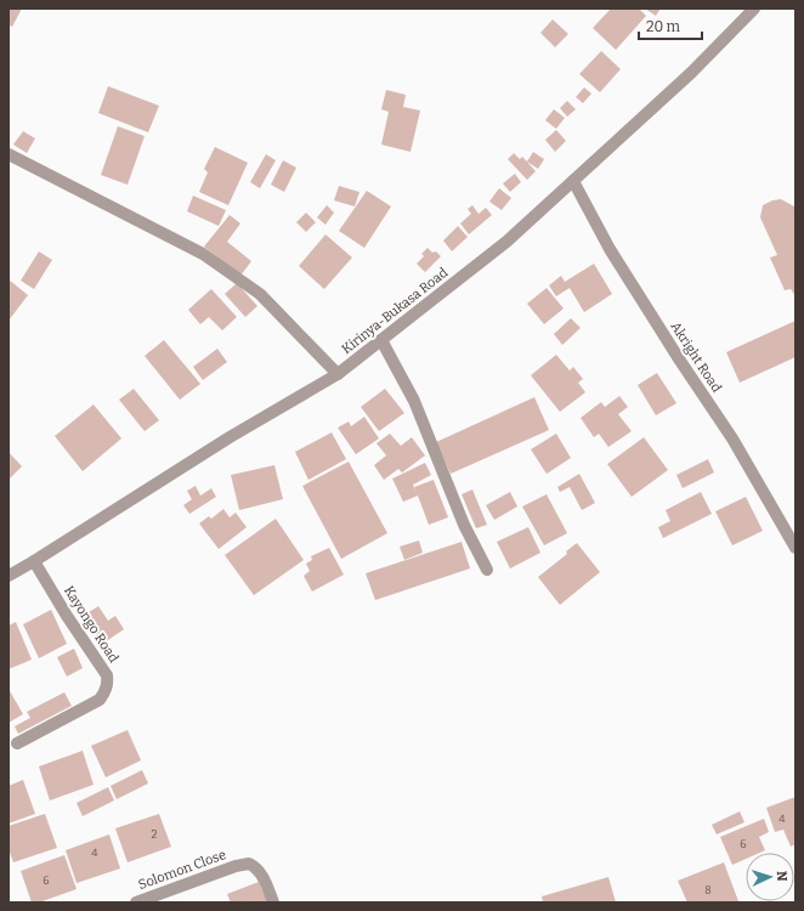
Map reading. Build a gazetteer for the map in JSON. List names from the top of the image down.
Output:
{
  "streets": {
    "street": [
      "Kirinya-Bukasa Road",
      "Akright Road",
      "Kayongo Road",
      "Solomon Close"
    ]
  },
  "crossings": [
    ["Kirinya-Bukasa Road", "Akright Road"],
    ["Kirinya-Bukasa Road", "Kayongo Road"]
  ],
  "house_numbers": [
    "4",
    "2",
    "6",
    "4",
    "6",
    "8"
  ],
  "scale_bar": "20 m",
  "north": "right"
}
